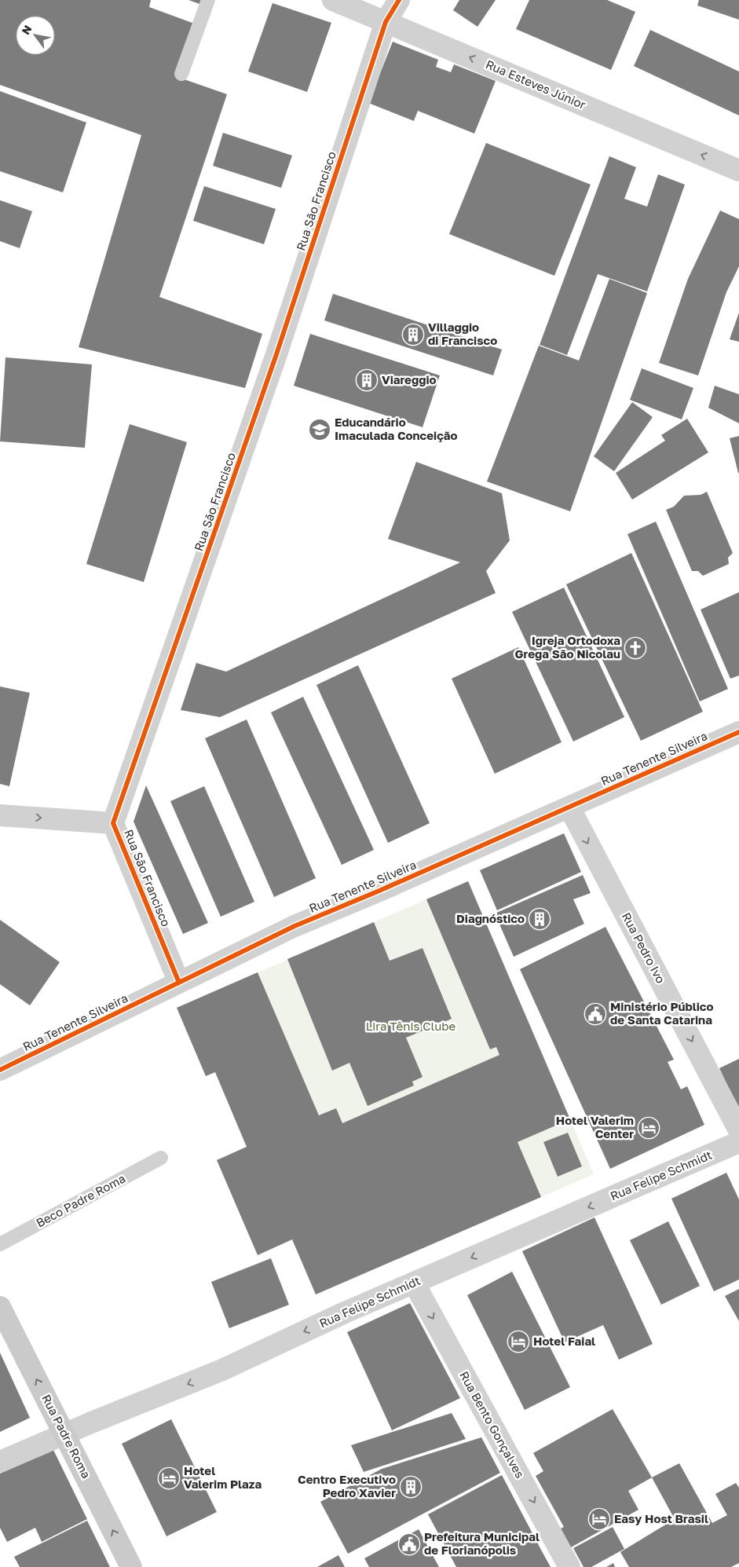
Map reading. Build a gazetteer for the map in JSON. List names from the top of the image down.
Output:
{
  "streets": {
    "main road": ["Rua Padre Roma"],
    "street": [
      "Rua Esteves Júnior",
      "Rua São Francisco",
      "Rua Tenente Silveira",
      "Rua Pedro Ivo",
      "Rua Felipe Schmidt",
      "Rua Bento Gonçalves"
    ],
    "lane": ["Beco Padre Roma"]
  },
  "crossings": [
    ["Rua Esteves Júnior", "Rua São Francisco"],
    ["Rua São Francisco", "Rua Tenente Silveira"],
    ["Rua Tenente Silveira", "Rua Pedro Ivo"],
    ["Rua Felipe Schmidt", "Rua Bento Gonçalves"],
    ["Rua Felipe Schmidt", "Rua Padre Roma"]
  ],
  "one_way": [
    "Rua Esteves Júnior",
    "Rua Pedro Ivo",
    "Rua Felipe Schmidt",
    "Rua Bento Gonçalves",
    "Rua Padre Roma"
  ],
  "parks": ["Lira Tênis Clube"],
  "places": {
    "building": [
      "Villaggio di Francisco",
      "Viareggio",
      "Diagnóstico",
      "Centro Executivo Pedro Xavier"
    ],
    "school or university": ["Educandário Imaculada Conceição"],
    "church": ["Igreja Ortodoxa Grega São Nicolau"],
    "public building": ["Ministério Público de Santa Catarina", "Prefeitura Municipal de Florianópolis"],
    "hotel": [
      "Hotel Valerim Center",
      "Hotel Faial",
      "Hotel Valerim Plaza",
      "Easy Host Brasil"
    ]
  },
  "north": "top left"
}
